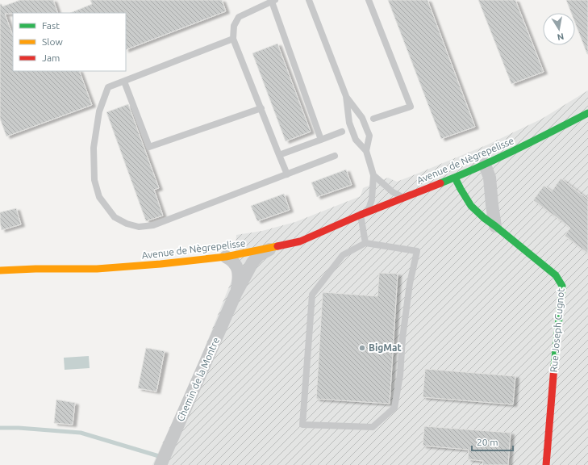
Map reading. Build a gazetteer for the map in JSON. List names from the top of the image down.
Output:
{
  "streets": {
    "main road": ["Avenue de Nègrepelisse", "Rue Joseph Cugnot"],
    "street": ["Chemin de la Montre"]
  },
  "crossings": [
    ["Avenue de Nègrepelisse", "Rue Joseph Cugnot"],
    ["Avenue de Nègrepelisse", "Chemin de la Montre"]
  ],
  "places": ["BigMat"],
  "legend": ["Fast", "Slow", "Jam"],
  "scale_bar": "20 m",
  "north": "bottom"
}
